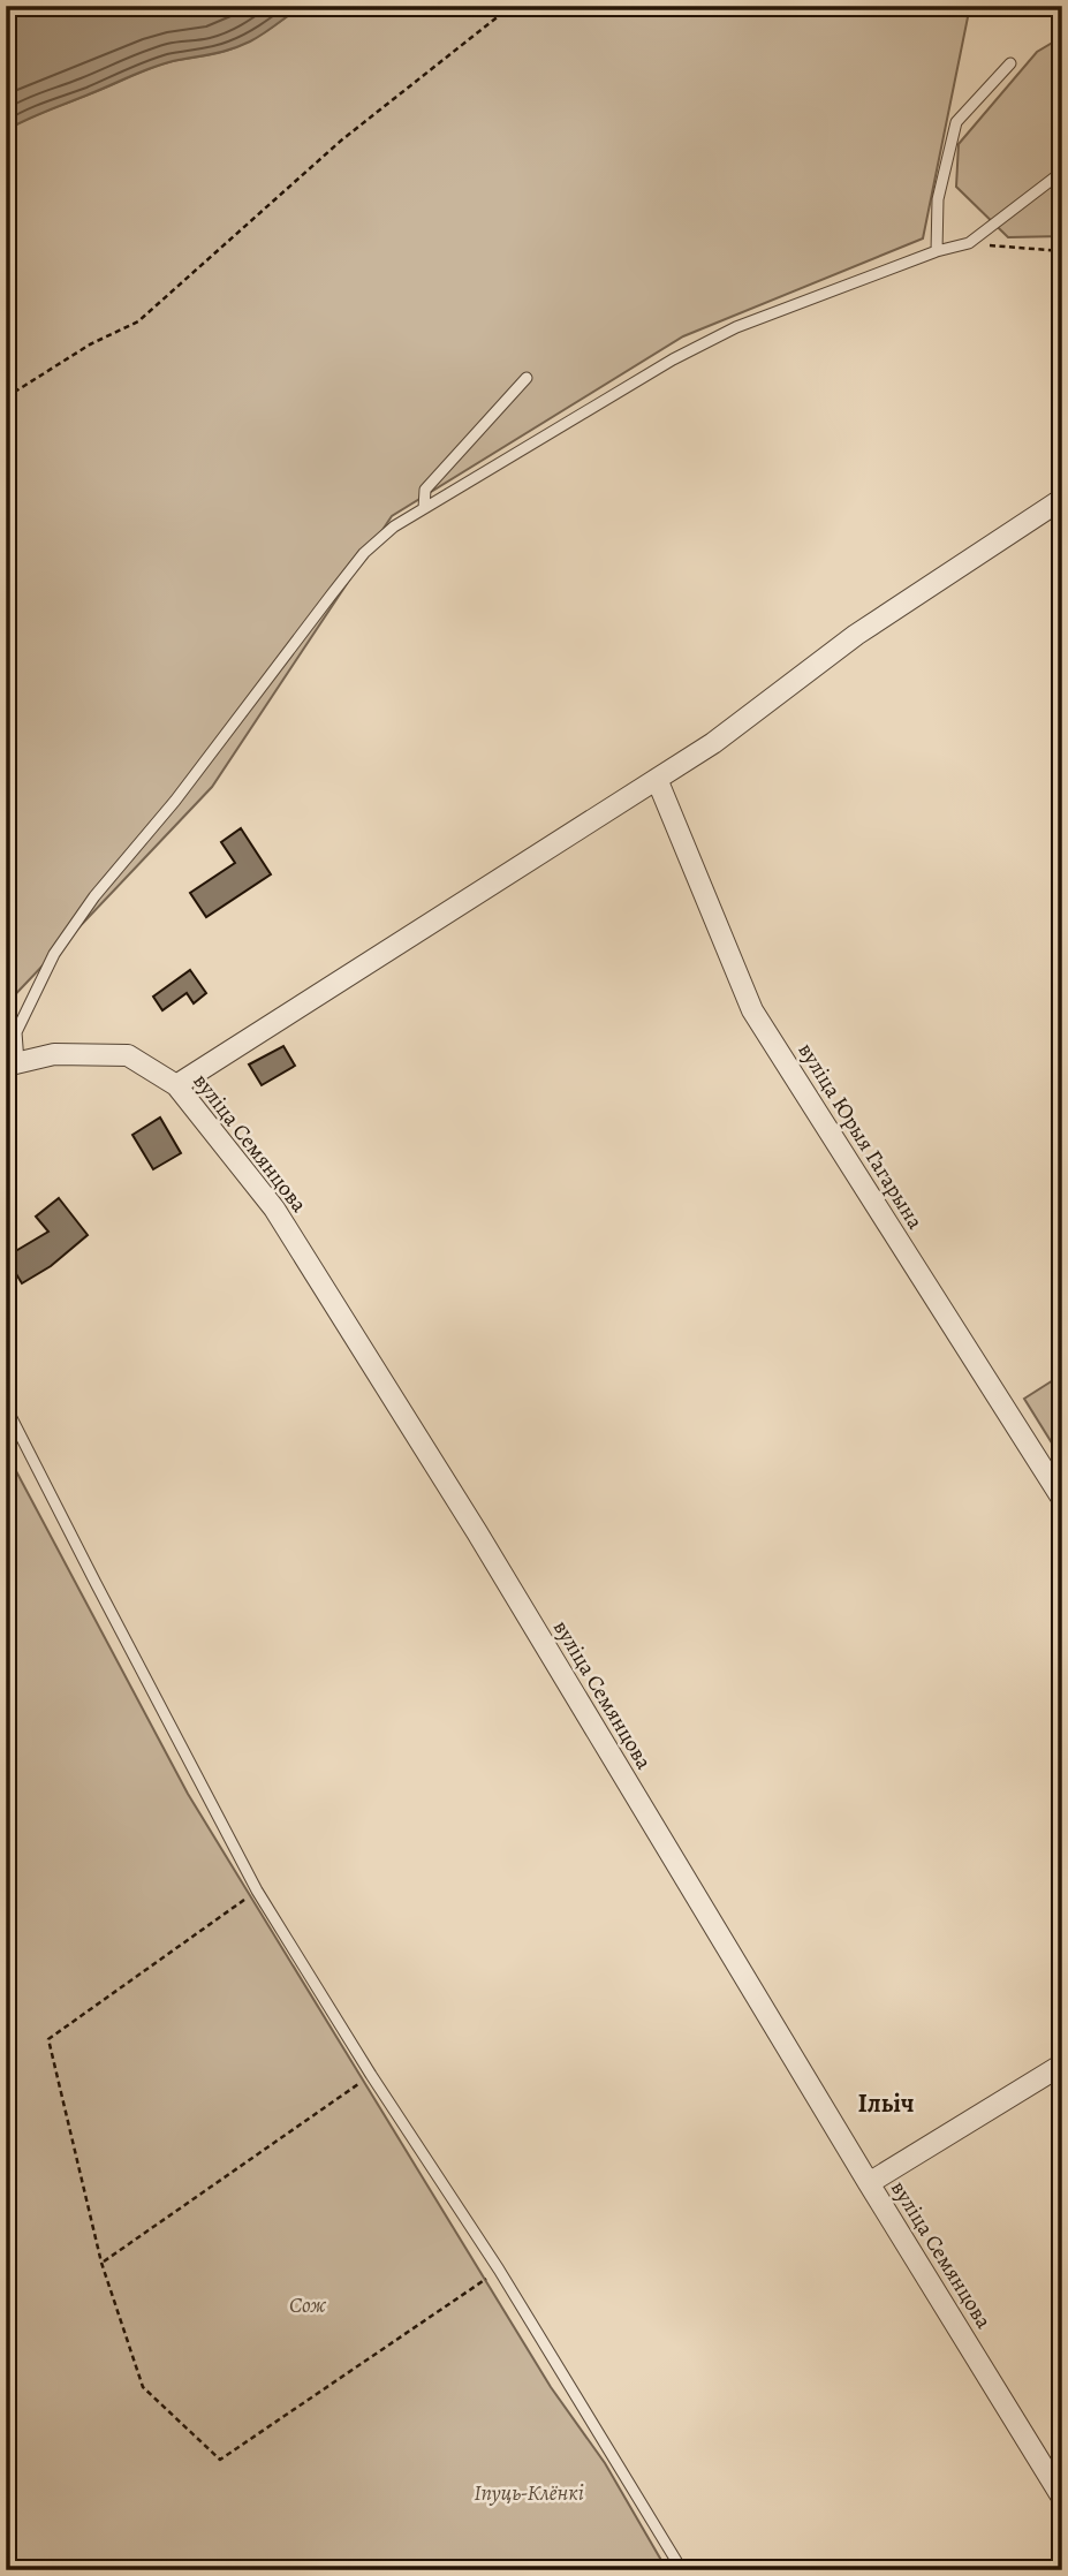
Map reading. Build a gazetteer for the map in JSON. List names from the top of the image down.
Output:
{
  "streets": {
    "street": ["вуліца Юрыя Гагарына", "вуліца Семянцова"]
  },
  "districts": ["Ільіч"],
  "parks": ["Сож", "Іпуць-Клёнкі"]
}
